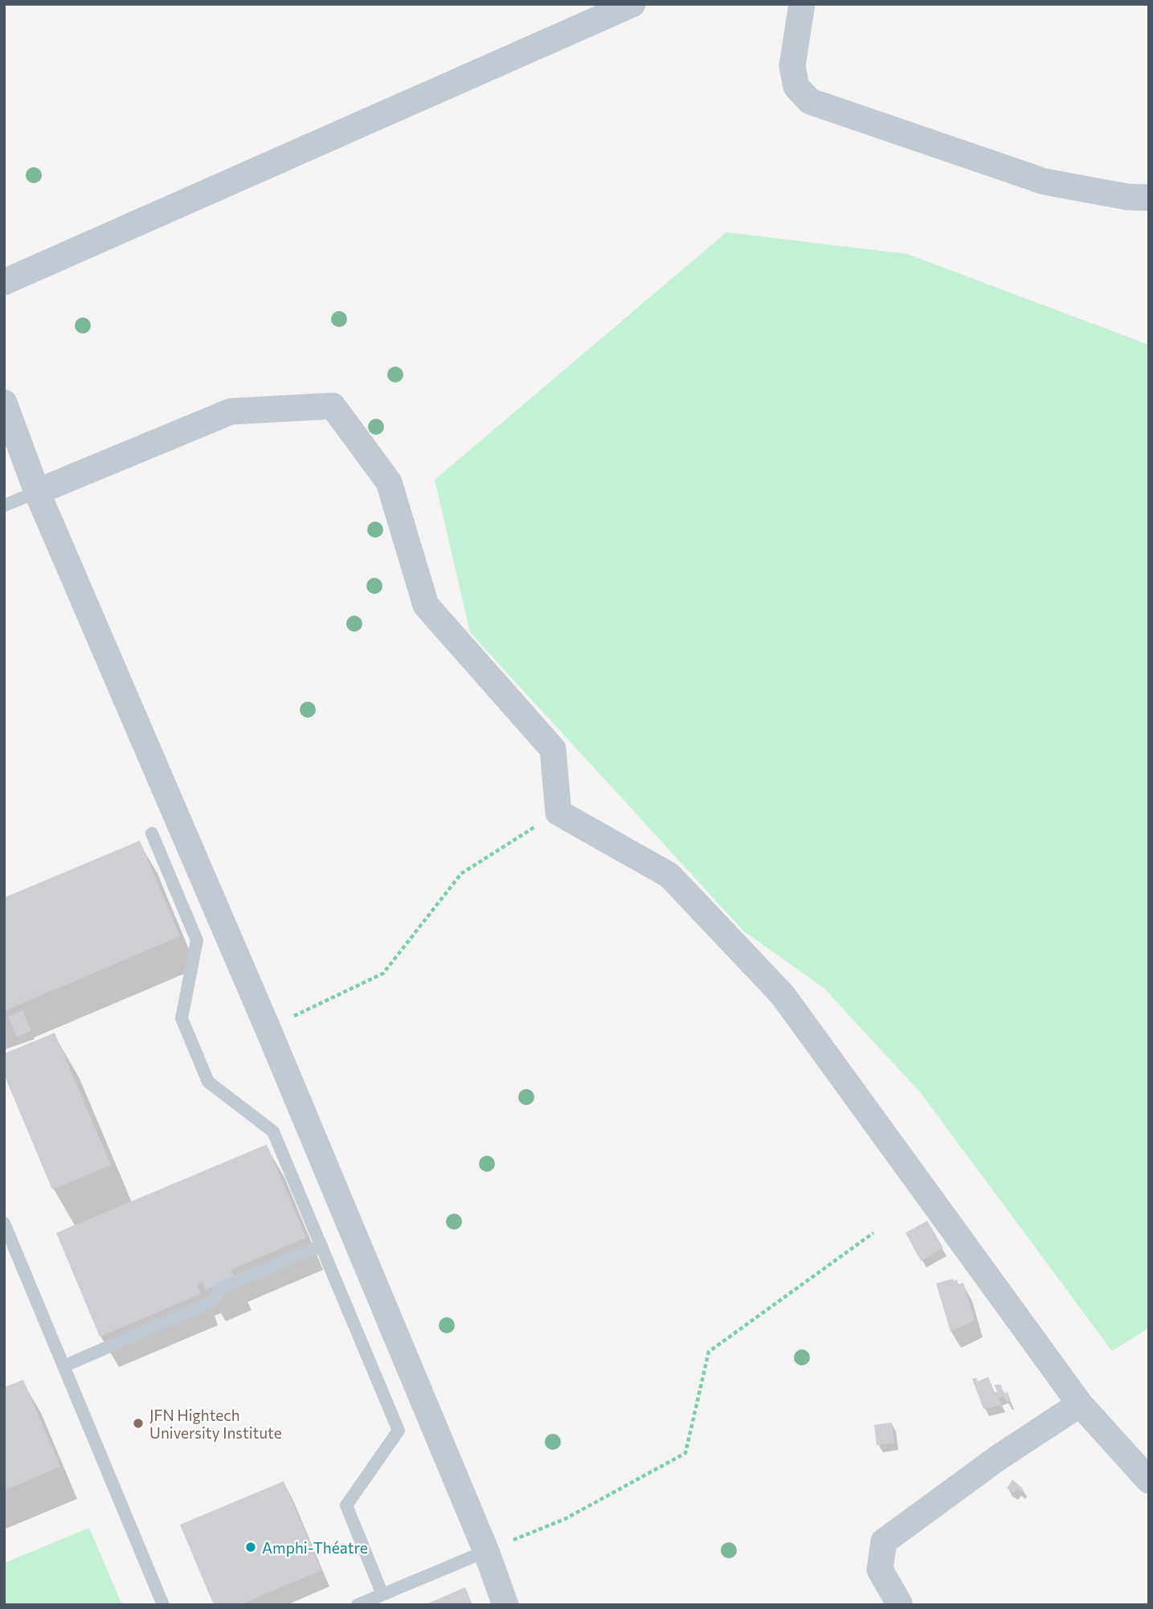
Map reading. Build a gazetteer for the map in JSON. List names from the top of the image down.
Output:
{
  "places": ["JFN Hightech University Institute", "Amphi-Théatre"]
}
